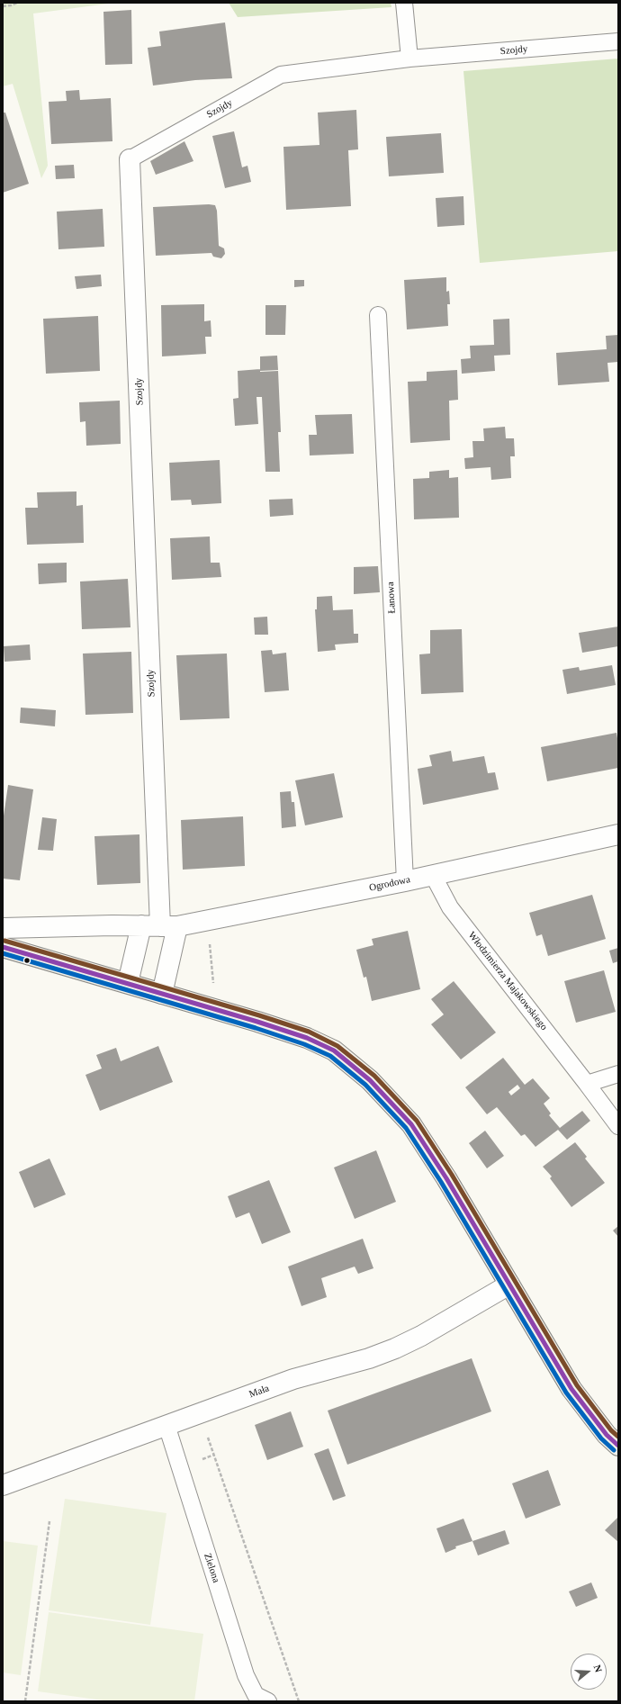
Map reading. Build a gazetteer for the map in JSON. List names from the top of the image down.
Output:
{
  "streets": {
    "street": ["Szojdy", "Ogrodowa", "Mała"],
    "lane": ["Łanowa", "Włodzimierza Majakowskiego", "Zielona"]
  },
  "crossings": [
    ["Szojdy", "Ogrodowa"],
    ["Łanowa", "Ogrodowa"],
    ["Ogrodowa", "Włodzimierza Majakowskiego"],
    ["Mała", "Zielona"]
  ],
  "north": "right"
}
